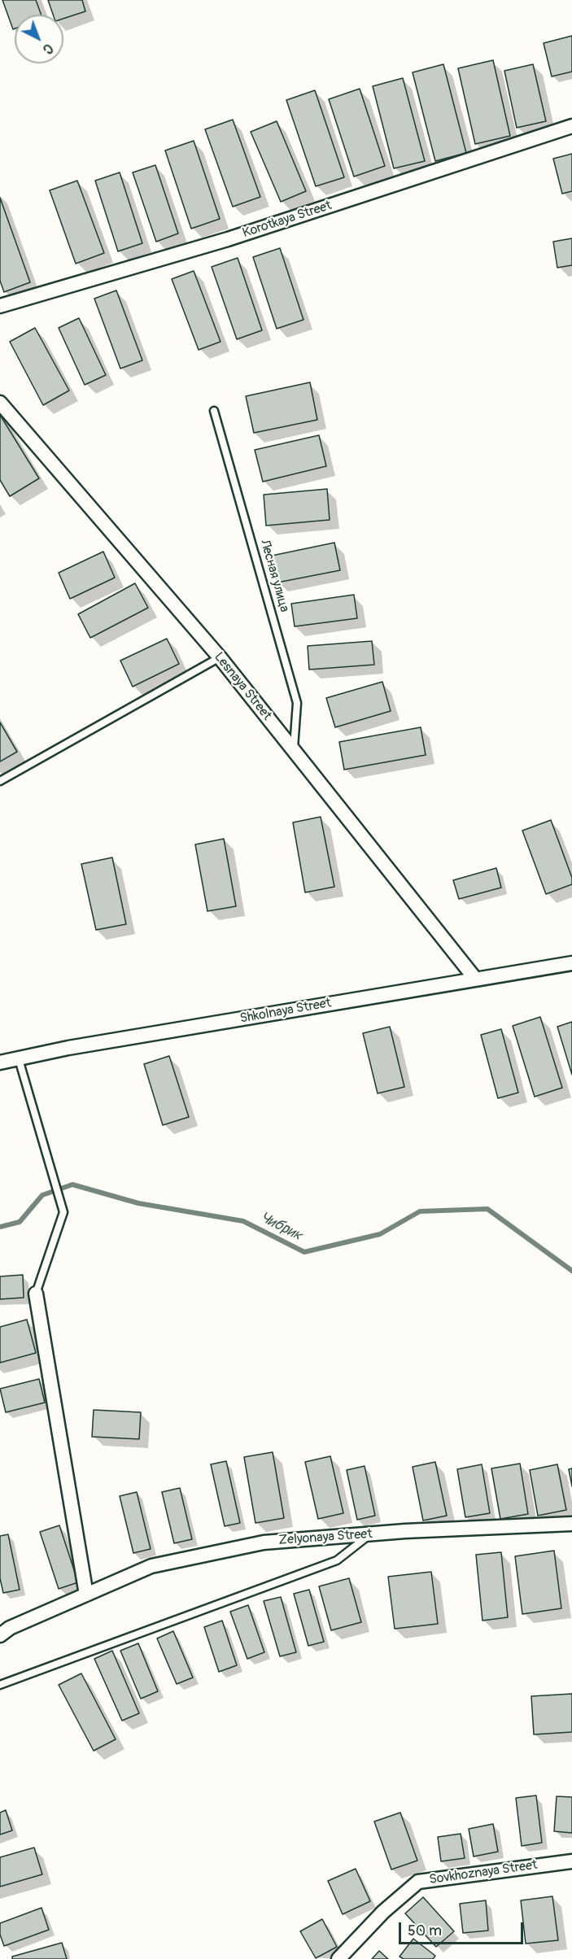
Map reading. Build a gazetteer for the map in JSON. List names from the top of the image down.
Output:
{
  "streets": {
    "street": [
      "Korotkaya Street",
      "Lesnaya Street",
      "Shkolnaya Street",
      "Zelyonaya Street",
      "Sovkhoznaya Street"
    ],
    "lane": ["Лесная улица"]
  },
  "crossings": [
    ["Лесная улица", "Lesnaya Street"],
    ["Lesnaya Street", "Shkolnaya Street"]
  ],
  "water": ["Чибрик"],
  "scale_bar": "50 m",
  "north": "bottom right"
}
